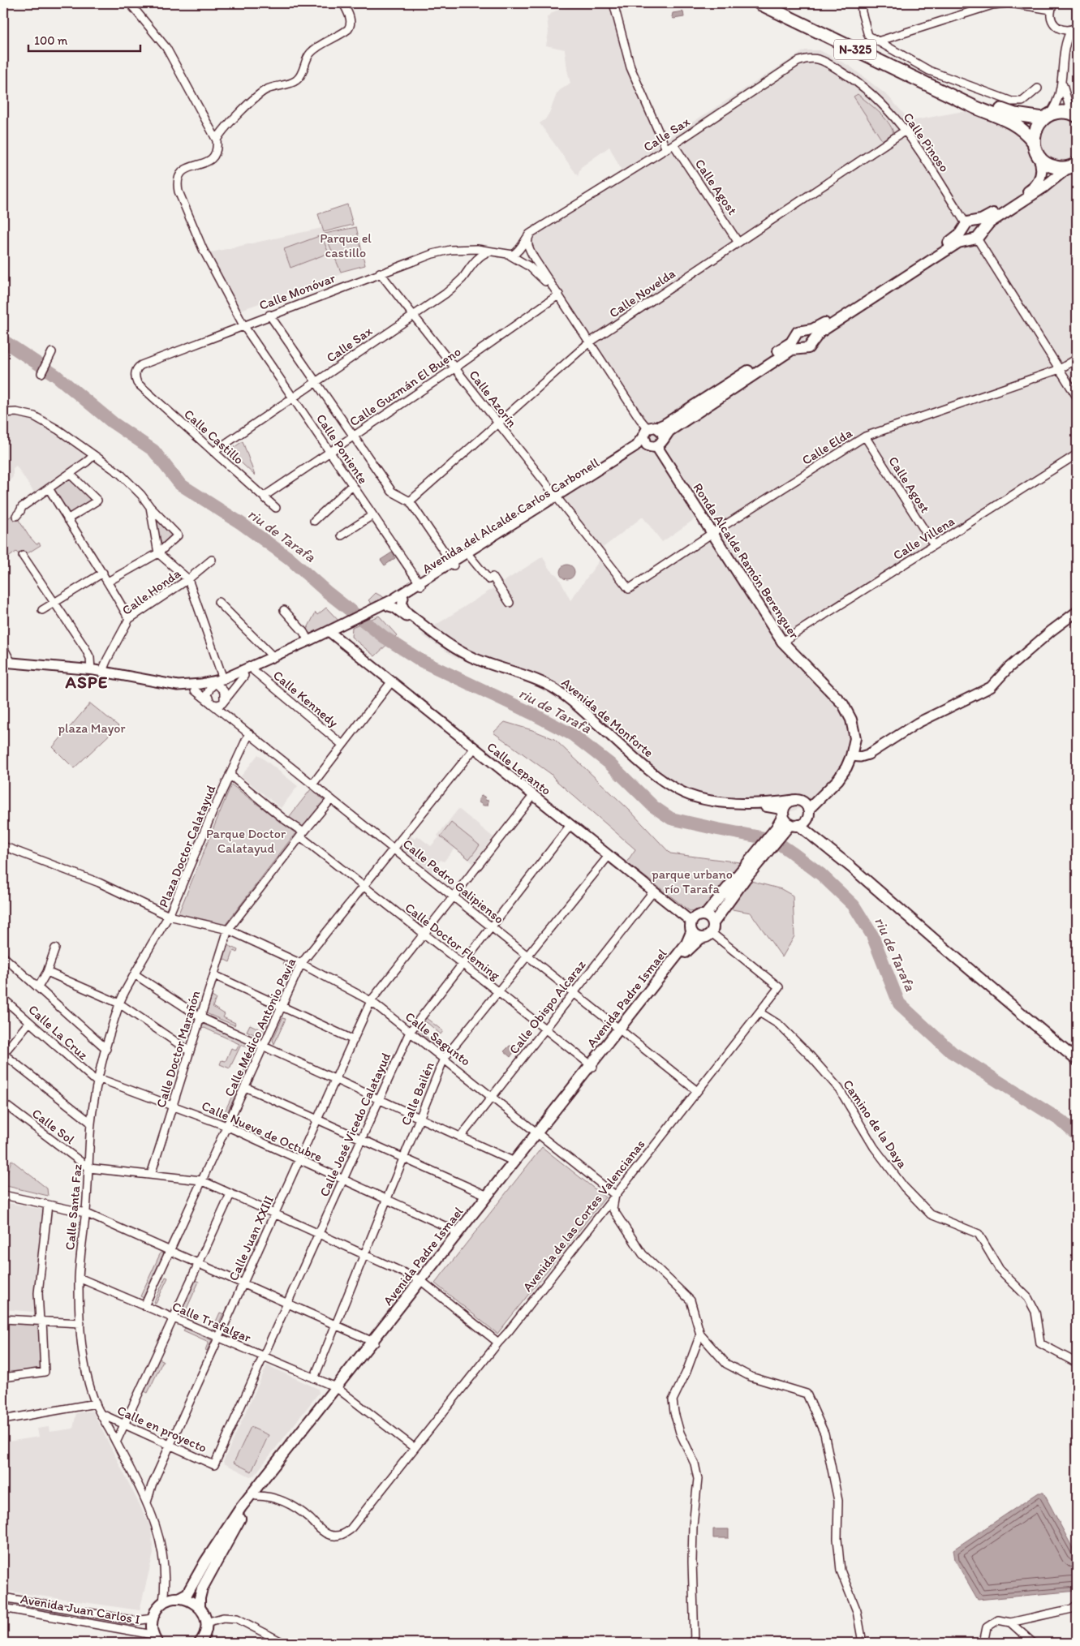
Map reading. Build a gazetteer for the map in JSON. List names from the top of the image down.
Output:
{
  "streets": {
    "highway": ["N-325"],
    "main road": ["Avenida del Alcalde Carlos Carbonell", "Ronda Alcalde Ramón Berenguer", "Avenida Padre Ismael"],
    "street": [
      "Calle Sax",
      "Calle Pinoso",
      "Calle Agost",
      "Calle Monóvar",
      "Calle Novelda",
      "Calle Guzmán El Bueno",
      "Calle Azorín",
      "Calle Castillo",
      "Calle Elda",
      "Calle Poniente",
      "Calle Villena",
      "Calle Honda",
      "Calle Kennedy",
      "Avenida de Monforte",
      "Calle Lepanto",
      "Plaza Doctor Calatayud",
      "Calle Pedro Galipienso",
      "Calle Doctor Fleming",
      "Calle Obispo Alcaraz",
      "Calle Médico Antonio Pavía",
      "Calle La Cruz",
      "Calle Sagunto",
      "Calle Doctor Marañón",
      "Calle Bailén",
      "Camino de la Daya",
      "Calle José Vicedo Calatayud",
      "Calle Sol",
      "Calle Nueve de Octubre",
      "Calle Santa Faz",
      "Avenida de las Cortes Valencianas",
      "Calle Juan XXIII",
      "Calle Trafalgar",
      "Calle en proyecto",
      "Avenida Juan Carlos I"
    ]
  },
  "crossings": [
    ["N-325", "Avenida del Alcalde Carlos Carbonell"],
    ["Calle Sax", "Calle Pinoso"],
    ["Calle Sax", "Calle Agost"],
    ["Calle Sax", "Calle Monóvar"],
    ["Calle Sax", "Calle Azorín"],
    ["Calle Sax", "Calle Castillo"],
    ["Calle Sax", "Calle Poniente"],
    ["Calle Pinoso", "Calle Novelda"],
    ["Calle Pinoso", "Avenida del Alcalde Carlos Carbonell"],
    ["Calle Agost", "Calle Novelda"],
    ["Calle Agost", "Calle Elda"],
    ["Calle Agost", "Calle Villena"],
    ["Calle Monóvar", "Calle Azorín"],
    ["Calle Monóvar", "Calle Castillo"],
    ["Calle Monóvar", "Calle Poniente"],
    ["Calle Novelda", "Calle Azorín"],
    ["Calle Guzmán El Bueno", "Calle Azorín"],
    ["Calle Guzmán El Bueno", "Calle Castillo"],
    ["Calle Guzmán El Bueno", "Calle Poniente"],
    ["Calle Azorín", "Calle Elda"],
    ["Calle Azorín", "Avenida del Alcalde Carlos Carbonell"],
    ["Calle Elda", "Ronda Alcalde Ramón Berenguer"],
    ["Calle Poniente", "Avenida del Alcalde Carlos Carbonell"],
    ["Avenida del Alcalde Carlos Carbonell", "Ronda Alcalde Ramón Berenguer"],
    ["Avenida del Alcalde Carlos Carbonell", "Avenida de Monforte"],
    ["Calle Villena", "Ronda Alcalde Ramón Berenguer"],
    ["Ronda Alcalde Ramón Berenguer", "Avenida de Monforte"],
    ["Calle Lepanto", "Avenida Padre Ismael"],
    ["Calle Lepanto", "Calle Obispo Alcaraz"],
    ["Calle Lepanto", "Calle Médico Antonio Pavía"],
    ["Calle Lepanto", "Calle Bailén"],
    ["Calle Lepanto", "Calle José Vicedo Calatayud"],
    ["Calle Lepanto", "Avenida de las Cortes Valencianas"],
    ["Calle Lepanto", "Calle Juan XXIII"],
    ["Plaza Doctor Calatayud", "Calle Pedro Galipienso"],
    ["Plaza Doctor Calatayud", "Calle Doctor Fleming"],
    ["Plaza Doctor Calatayud", "Calle Sagunto"],
    ["Plaza Doctor Calatayud", "Calle Doctor Marañón"],
    ["Plaza Doctor Calatayud", "Calle Santa Faz"],
    ["Calle Pedro Galipienso", "Avenida Padre Ismael"],
    ["Calle Pedro Galipienso", "Calle Obispo Alcaraz"],
    ["Calle Pedro Galipienso", "Calle Médico Antonio Pavía"],
    ["Calle Pedro Galipienso", "Calle Bailén"],
    ["Calle Pedro Galipienso", "Calle José Vicedo Calatayud"],
    ["Calle Pedro Galipienso", "Avenida de las Cortes Valencianas"],
    ["Calle Pedro Galipienso", "Calle Juan XXIII"],
    ["Calle Doctor Fleming", "Avenida Padre Ismael"],
    ["Calle Doctor Fleming", "Calle Obispo Alcaraz"],
    ["Calle Doctor Fleming", "Calle Médico Antonio Pavía"],
    ["Calle Doctor Fleming", "Calle Bailén"],
    ["Calle Doctor Fleming", "Calle José Vicedo Calatayud"],
    ["Calle Doctor Fleming", "Calle Juan XXIII"],
    ["Avenida Padre Ismael", "Calle Sagunto"],
    ["Avenida Padre Ismael", "Calle Nueve de Octubre"],
    ["Avenida Padre Ismael", "Avenida de las Cortes Valencianas"],
    ["Avenida Padre Ismael", "Calle Trafalgar"],
    ["Calle Obispo Alcaraz", "Calle Sagunto"],
    ["Calle Médico Antonio Pavía", "Calle Sagunto"],
    ["Calle Médico Antonio Pavía", "Calle Nueve de Octubre"],
    ["Calle Médico Antonio Pavía", "Calle Trafalgar"],
    ["Calle La Cruz", "Calle Nueve de Octubre"],
    ["Calle La Cruz", "Calle Santa Faz"],
    ["Calle Sagunto", "Calle Doctor Marañón"],
    ["Calle Sagunto", "Calle Bailén"],
    ["Calle Sagunto", "Calle José Vicedo Calatayud"],
    ["Calle Sagunto", "Avenida de las Cortes Valencianas"],
    ["Calle Sagunto", "Calle Juan XXIII"],
    ["Calle Doctor Marañón", "Calle Nueve de Octubre"],
    ["Calle Bailén", "Calle Nueve de Octubre"],
    ["Calle Bailén", "Calle Trafalgar"],
    ["Camino de la Daya", "Avenida de las Cortes Valencianas"],
    ["Calle José Vicedo Calatayud", "Calle Nueve de Octubre"],
    ["Calle José Vicedo Calatayud", "Calle Trafalgar"],
    ["Calle José Vicedo Calatayud", "Calle en proyecto"],
    ["Calle Sol", "Calle Santa Faz"],
    ["Calle Nueve de Octubre", "Calle Santa Faz"],
    ["Calle Nueve de Octubre", "Calle Juan XXIII"],
    ["Calle Santa Faz", "Calle Juan XXIII"],
    ["Calle Santa Faz", "Calle Trafalgar"],
    ["Calle Santa Faz", "Calle en proyecto"],
    ["Calle Juan XXIII", "Calle Trafalgar"],
    ["Calle Juan XXIII", "Calle en proyecto"]
  ],
  "districts": ["ASPE"],
  "water": ["riu de Tarafa"],
  "parks": [
    "Parque el castillo",
    "plaza Mayor",
    "Parque Doctor Calatayud",
    "parque urbano río Tarafa"
  ],
  "scale_bar": "100 m"
}
